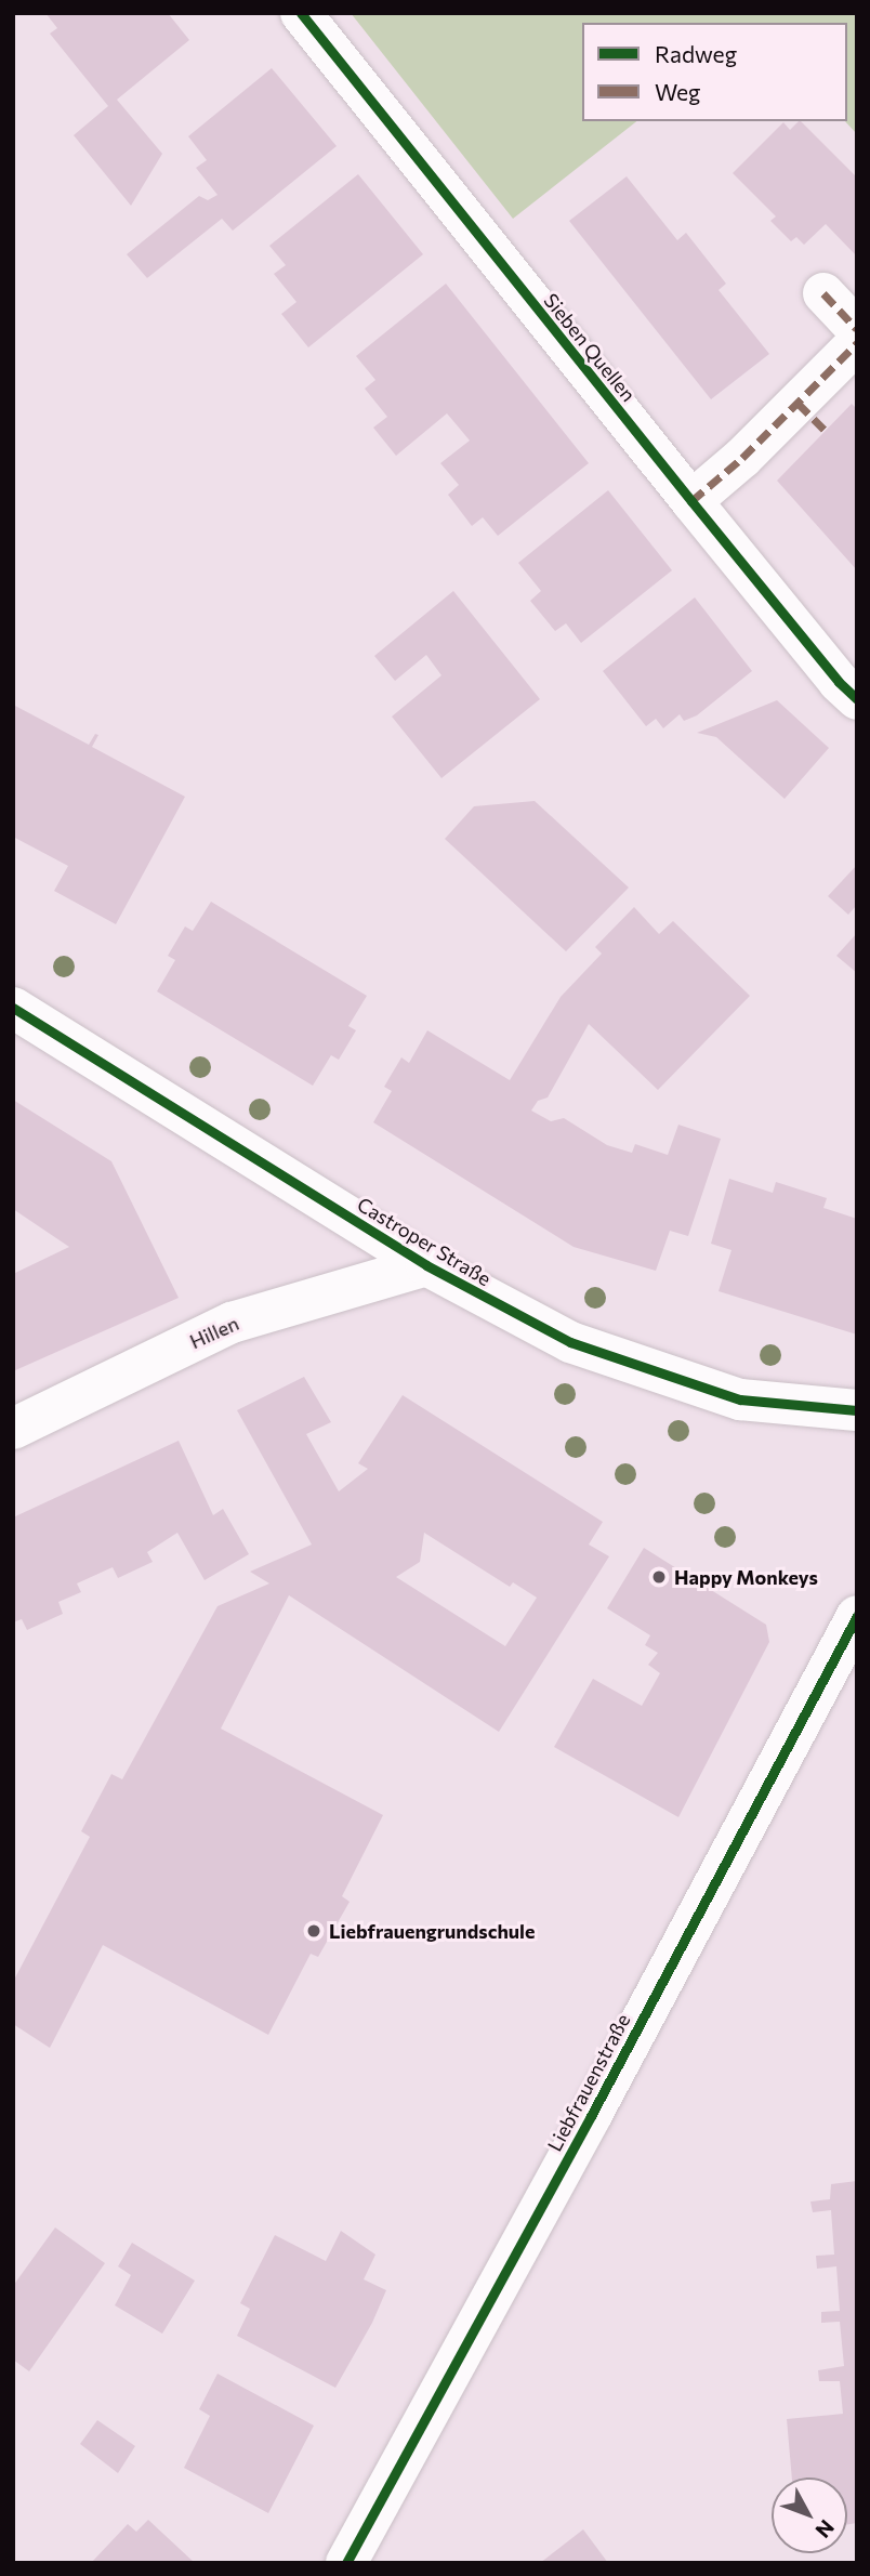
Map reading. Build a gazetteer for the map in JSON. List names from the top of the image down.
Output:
{
  "streets": {
    "street": [
      "Sieben Quellen",
      "Castroper Straße",
      "Hillen",
      "Liebfrauenstraße"
    ]
  },
  "crossings": [
    ["Castroper Straße", "Hillen"]
  ],
  "places": ["Happy Monkeys", "Liebfrauengrundschule"],
  "legend": ["Radweg", "Weg"],
  "north": "bottom right"
}
